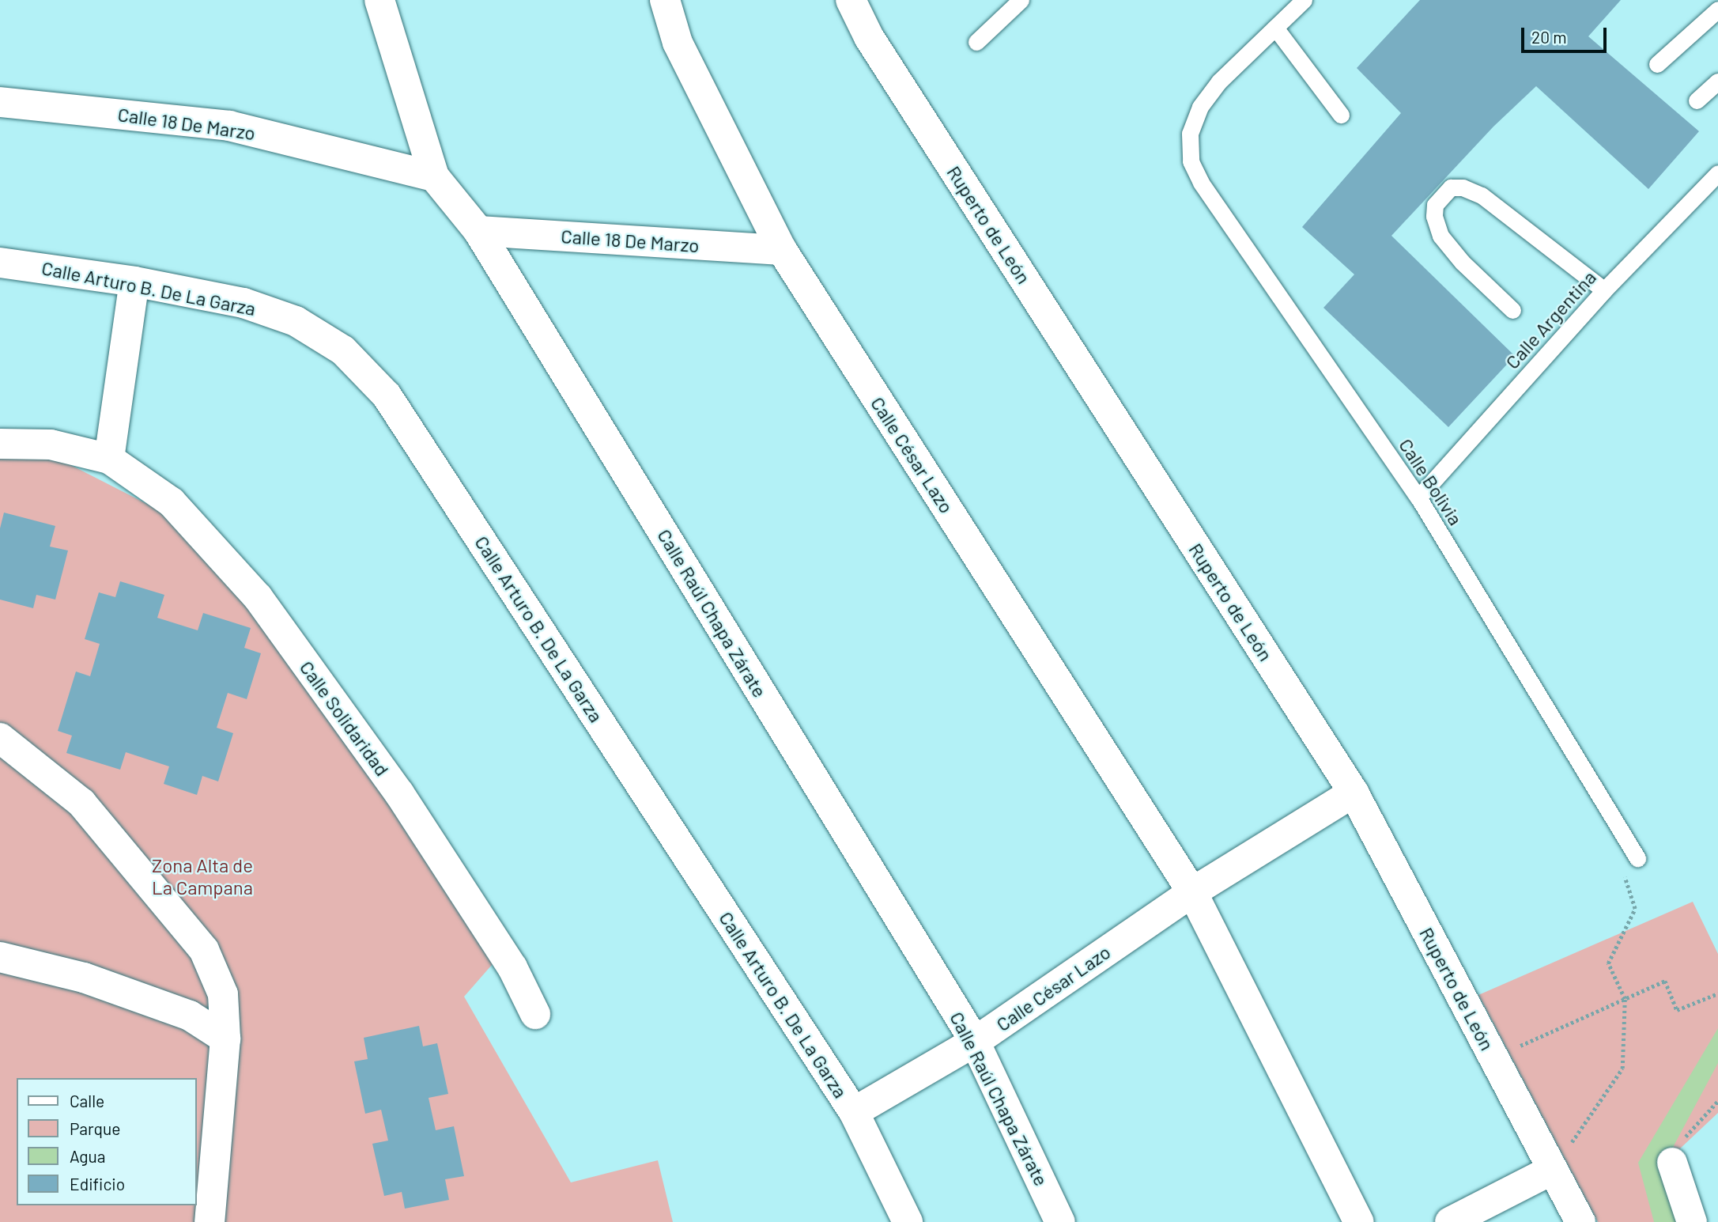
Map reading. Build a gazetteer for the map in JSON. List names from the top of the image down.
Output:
{
  "streets": {
    "street": [
      "Calle 18 De Marzo",
      "Ruperto de León",
      "Calle Arturo B. De La Garza",
      "Calle César Lazo",
      "Calle Raúl Chapa Zárate",
      "Calle Solidaridad"
    ],
    "lane": ["Calle Argentina", "Calle Bolivia"]
  },
  "crossings": [
    ["Calle 18 De Marzo", "Calle César Lazo"],
    ["Calle 18 De Marzo", "Calle Raúl Chapa Zárate"],
    ["Ruperto de León", "Calle César Lazo"],
    ["Calle Arturo B. De La Garza", "Calle César Lazo"],
    ["Calle Argentina", "Calle Bolivia"],
    ["Calle César Lazo", "Calle Raúl Chapa Zárate"]
  ],
  "parks": ["Zona Alta de La Campana"],
  "legend": [
    "Calle",
    "Parque",
    "Agua",
    "Edificio"
  ],
  "scale_bar": "20 m"
}
